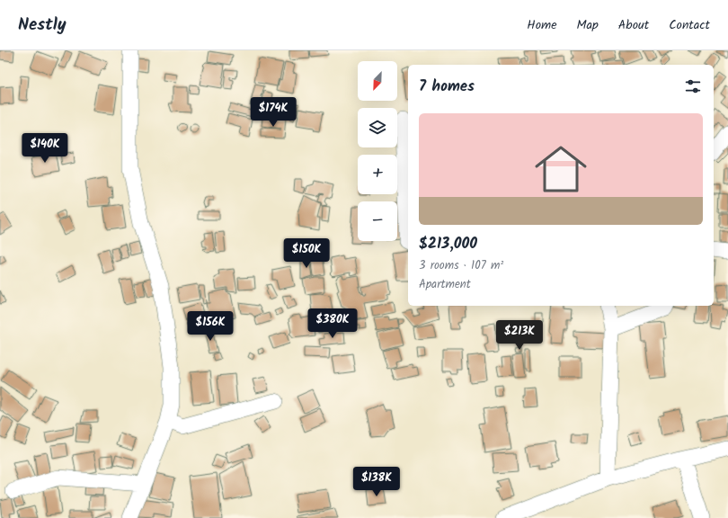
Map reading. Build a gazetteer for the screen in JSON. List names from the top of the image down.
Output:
{
  "north": "bottom left",
  "page": {
    "header": "Nestly",
    "nav": [
      "Home",
      "Map",
      "About",
      "Contact"
    ],
    "map_buttons": ["+", "−"],
    "heading": "7 homes",
    "price": [
      "$174K",
      "$140K",
      "$150K",
      "$380K",
      "$156K",
      "$213K",
      "$138K"
    ],
    "list": [
      {
        "name": "$213,000",
        "note": "3 rooms · 107 m² · Apartment"
      }
    ]
  }
}
